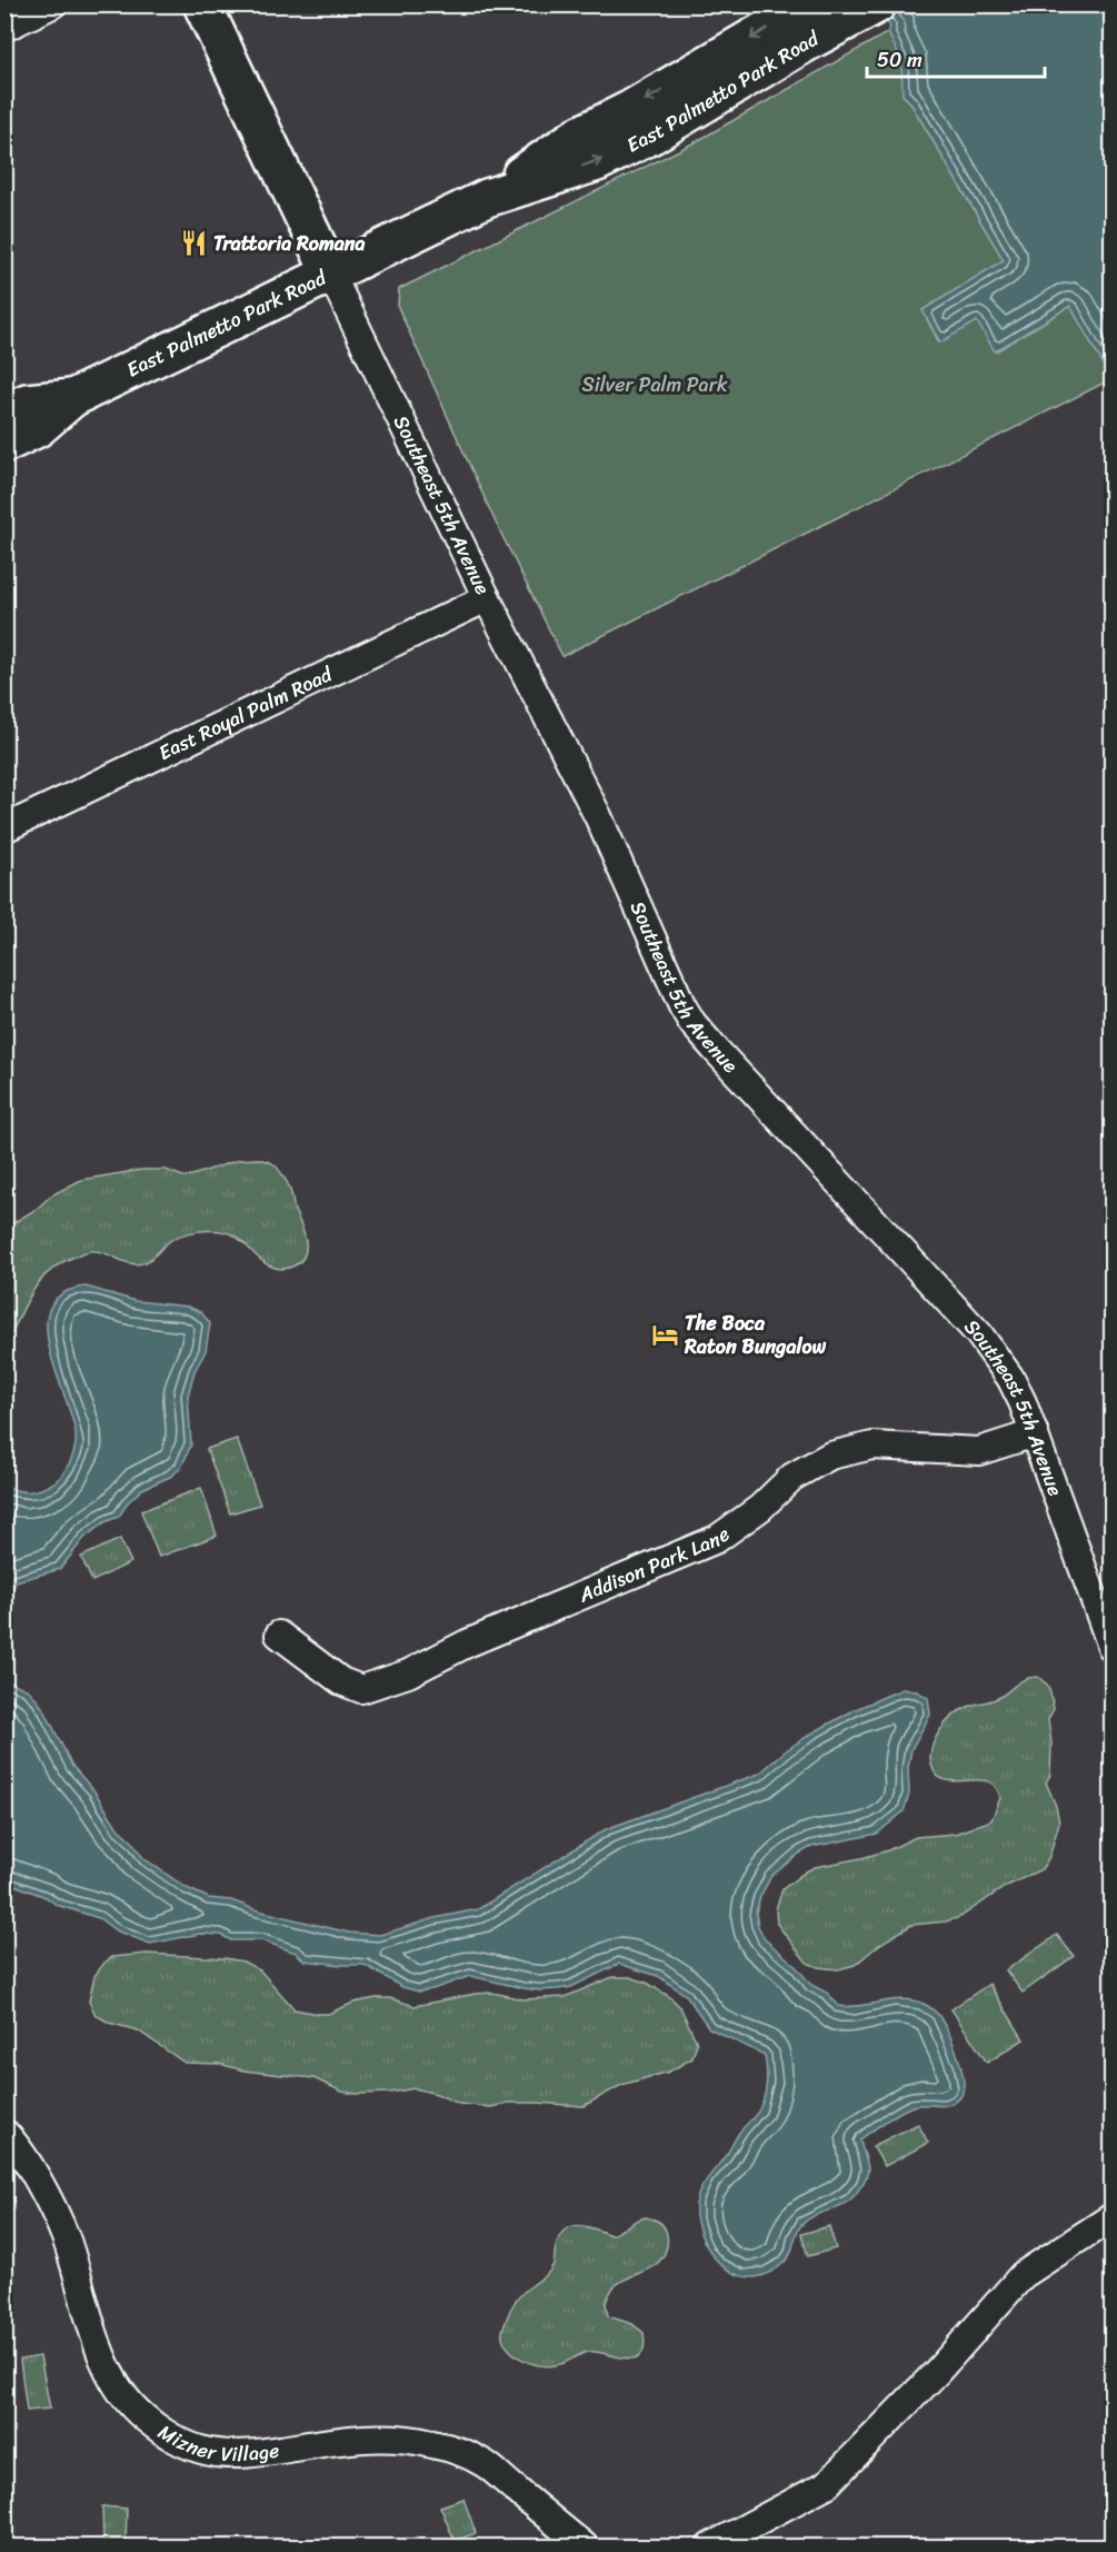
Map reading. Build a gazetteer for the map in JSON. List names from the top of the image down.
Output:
{
  "streets": {
    "main road": ["East Palmetto Park Road"],
    "street": [
      "Southeast 5th Avenue",
      "East Royal Palm Road",
      "Addison Park Lane",
      "Mizner Village"
    ]
  },
  "crossings": [
    ["East Palmetto Park Road", "Southeast 5th Avenue"],
    ["Southeast 5th Avenue", "East Royal Palm Road"],
    ["Southeast 5th Avenue", "Addison Park Lane"]
  ],
  "parks": ["Silver Palm Park"],
  "places": {
    "restaurant": ["Trattoria Romana"],
    "hotel": ["The Boca Raton Bungalow"]
  },
  "scale_bar": "50 m"
}
